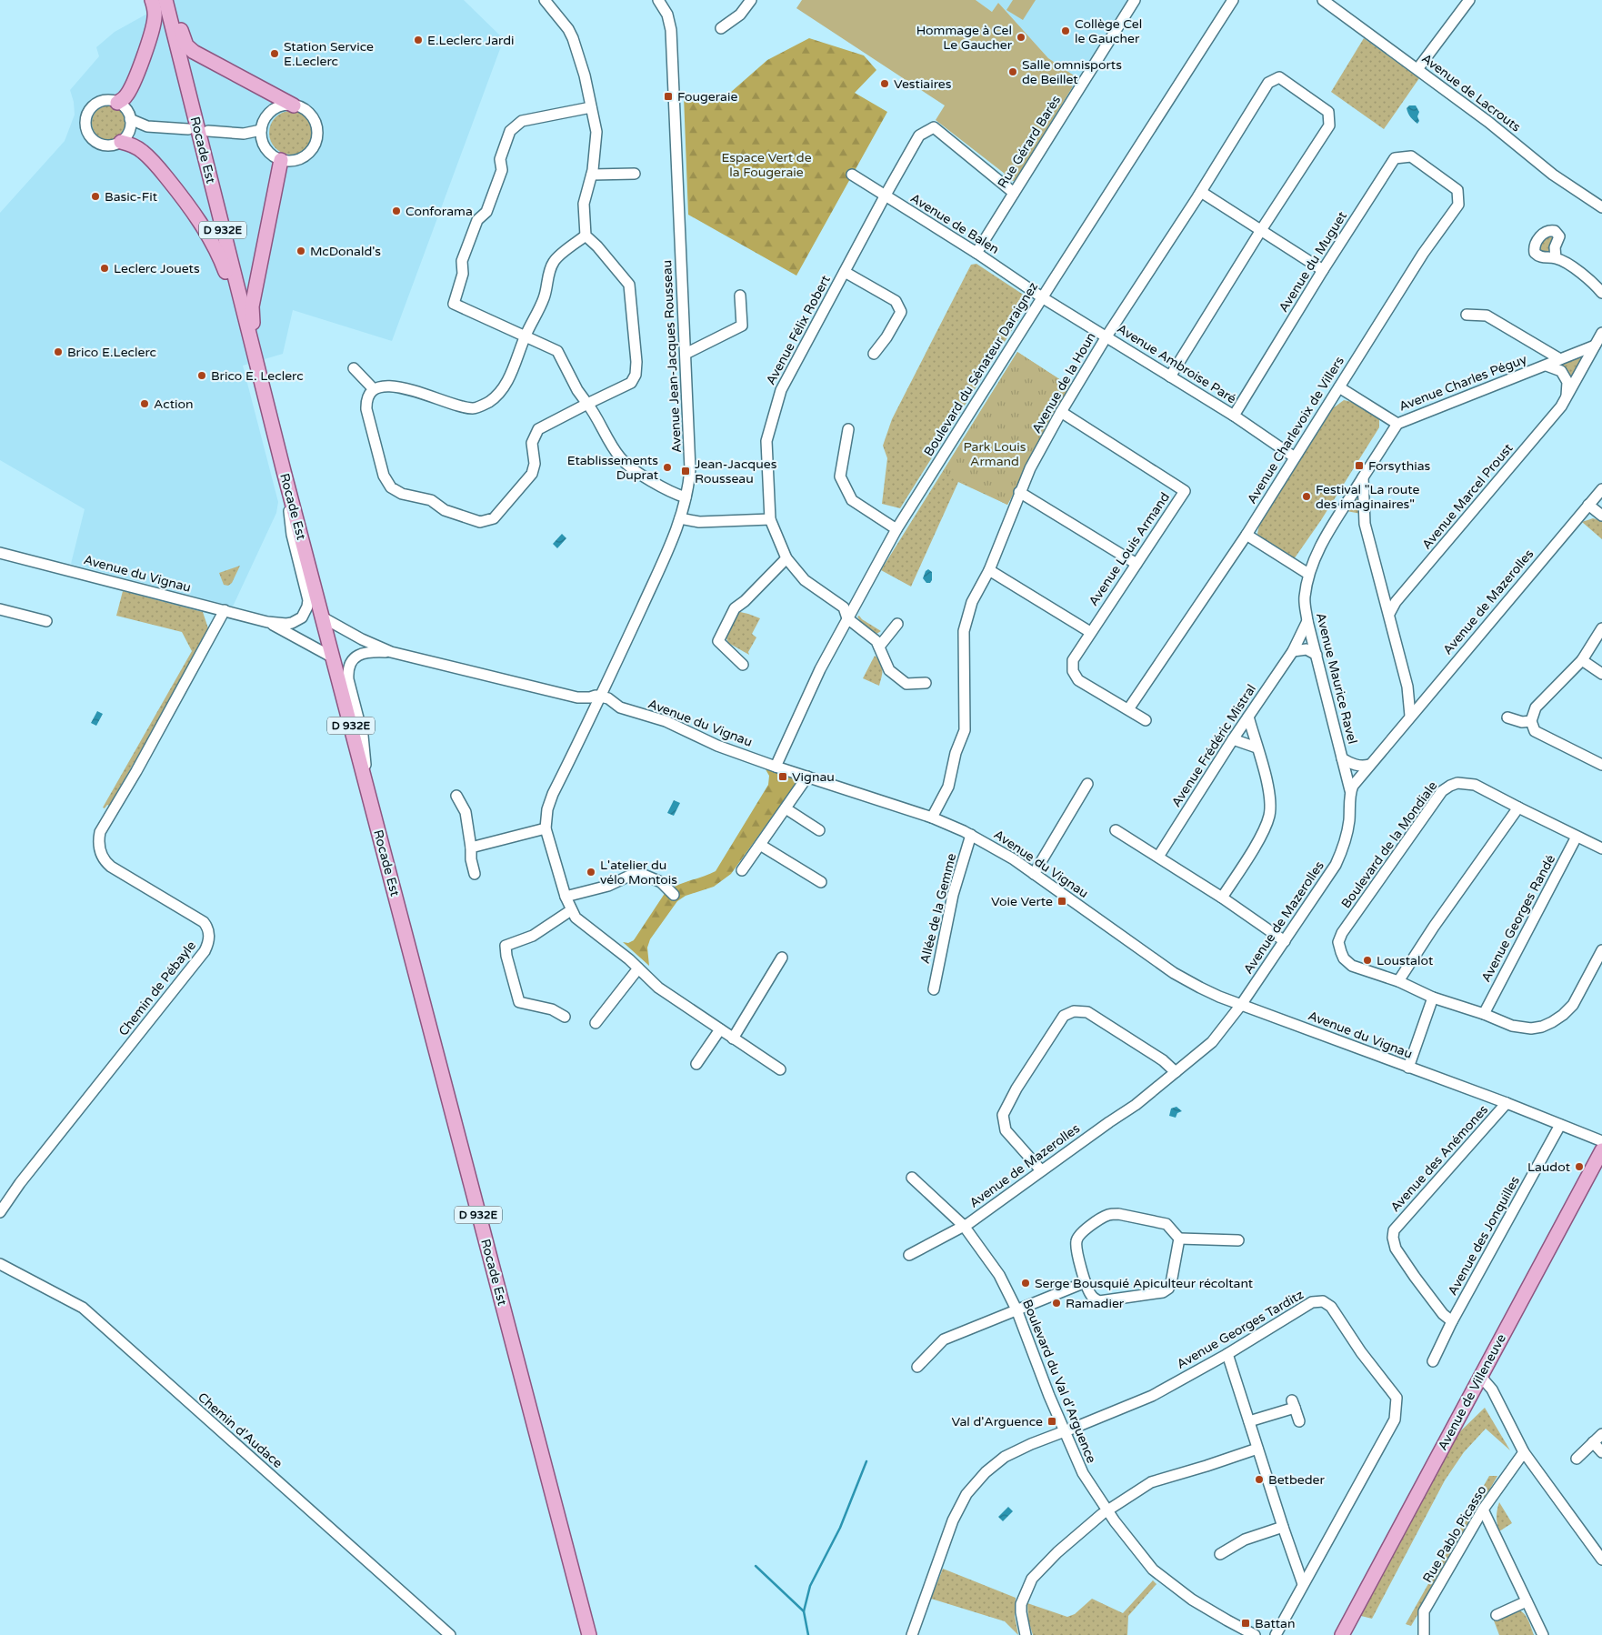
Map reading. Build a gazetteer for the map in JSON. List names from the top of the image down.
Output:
{
  "streets": {
    "main road": ["Rocade Est", "D 932E", "Avenue de Villeneuve"],
    "street": [
      "Avenue de Lacrouts",
      "Rue Gérard Barès",
      "Avenue de Balen",
      "Avenue du Muguet",
      "Avenue Félix Robert",
      "Avenue Jean-Jacques Rousseau",
      "Avenue Ambroise Paré",
      "Boulevard du Sénateur Daraignez",
      "Avenue de la Houn",
      "Avenue Charles Péguy",
      "Avenue Charlevoix de Villers",
      "Avenue Marcel Proust",
      "Avenue Louis Armand",
      "Avenue du Vignau",
      "Avenue de Mazerolles",
      "Avenue Maurice Ravel",
      "Avenue Frédéric Mistral",
      "Boulevard de la Mondiale",
      "Allée de la Gemme",
      "Avenue Georges Randé",
      "Chemin de Pébayle",
      "Avenue des Anémones",
      "Avenue des Jonquilles",
      "Avenue Georges Tarditz",
      "Boulevard du Val d'Arguence",
      "Chemin d'Audace",
      "Rue Pablo Picasso"
    ]
  },
  "crossings": [
    ["Rue Gérard Barès", "Avenue de Balen"],
    ["Rue Gérard Barès", "Avenue Félix Robert"],
    ["Avenue de Balen", "Avenue Félix Robert"],
    ["Avenue de Balen", "Avenue Ambroise Paré"],
    ["Avenue de Balen", "Boulevard du Sénateur Daraignez"],
    ["Avenue du Muguet", "Avenue Ambroise Paré"],
    ["Avenue du Muguet", "Avenue Charlevoix de Villers"],
    ["Avenue Félix Robert", "Boulevard du Sénateur Daraignez"],
    ["Avenue Jean-Jacques Rousseau", "Avenue du Vignau"],
    ["Avenue Ambroise Paré", "Boulevard du Sénateur Daraignez"],
    ["Avenue Ambroise Paré", "Avenue de la Houn"],
    ["Avenue Ambroise Paré", "Avenue Charlevoix de Villers"],
    ["Boulevard du Sénateur Daraignez", "Avenue du Vignau"],
    ["Avenue de la Houn", "Avenue Louis Armand"],
    ["Avenue de la Houn", "Avenue du Vignau"],
    ["Avenue Charles Péguy", "Avenue Marcel Proust"],
    ["Avenue Charles Péguy", "Avenue Maurice Ravel"],
    ["Avenue Charlevoix de Villers", "Avenue Louis Armand"],
    ["Avenue du Vignau", "Avenue de Mazerolles"],
    ["Avenue du Vignau", "Allée de la Gemme"],
    ["Avenue du Vignau", "Chemin de Pébayle"],
    ["Avenue du Vignau", "Avenue des Anémones"],
    ["Avenue du Vignau", "Avenue des Jonquilles"],
    ["Avenue de Mazerolles", "Avenue Maurice Ravel"],
    ["Avenue de Mazerolles", "Boulevard du Val d'Arguence"],
    ["Avenue Maurice Ravel", "Avenue Frédéric Mistral"],
    ["Boulevard de la Mondiale", "Avenue Georges Randé"],
    ["Avenue des Anémones", "Avenue des Jonquilles"],
    ["Avenue Georges Tarditz", "Boulevard du Val d'Arguence"]
  ],
  "parks": ["Espace Vert de la Fougeraie", "Park Louis Armand"],
  "places": {
    "other": [
      "Collège Cel le Gaucher",
      "Hommage à Cel Le Gaucher",
      "E.Leclerc Jardi",
      "Station Service E.Leclerc",
      "Salle omnisports de Beillet",
      "Vestiaires",
      "Basic-Fit",
      "Conforama",
      "McDonald's",
      "Leclerc Jouets",
      "Brico E.Leclerc",
      "Brico E. Leclerc",
      "Action",
      "Etablissements Duprat",
      "Festival \"La route des imaginaires\"",
      "L'atelier du vélo Montois",
      "Loustalot",
      "Laudot",
      "Serge Bousquié Apiculteur récoltant",
      "Ramadier",
      "Betbeder"
    ],
    "transit": [
      "Fougeraie",
      "Forsythias",
      "Jean-Jacques Rousseau",
      "Vignau",
      "Voie Verte",
      "Val d'Arguence",
      "Battan"
    ]
  }
}
